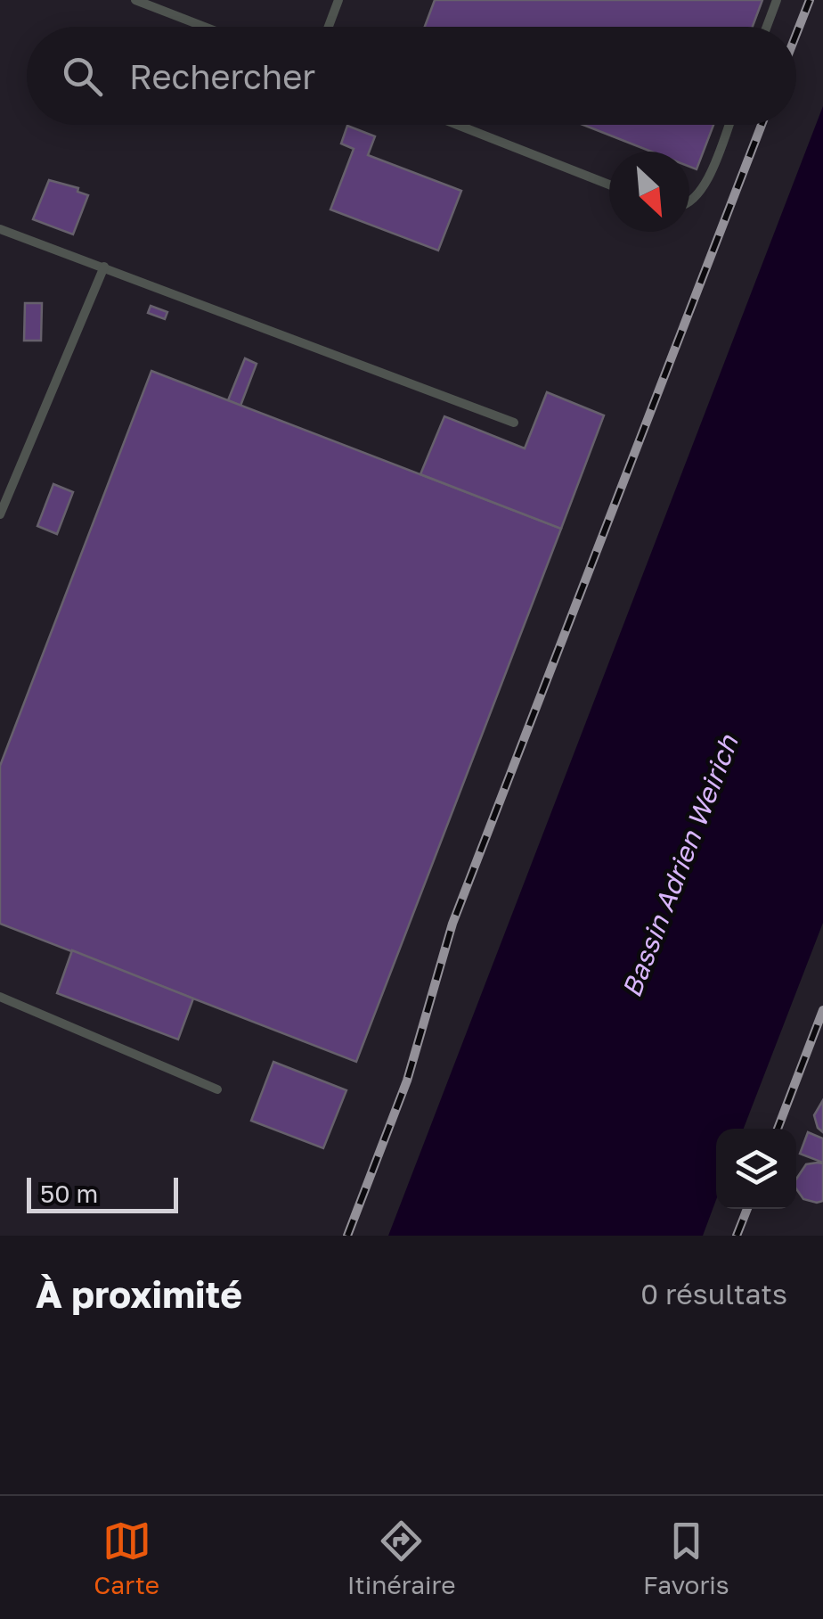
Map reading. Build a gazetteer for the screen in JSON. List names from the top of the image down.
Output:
{
  "water": ["Bassin Adrien Weirich"],
  "scale_bar": "50 m",
  "north": "bottom right",
  "page": {
    "search": "Rechercher",
    "scale": "50 m",
    "heading": ["À proximité", "0 résultats"],
    "nav": ["Carte", "Itinéraire", "Favoris"]
  }
}
